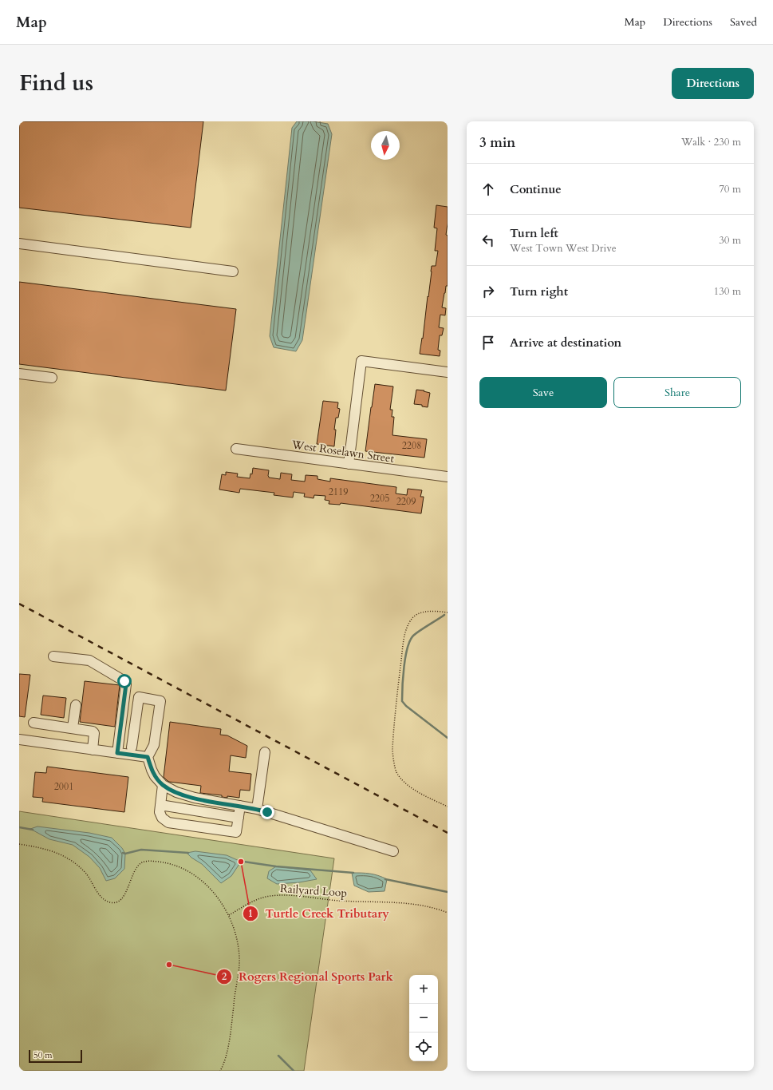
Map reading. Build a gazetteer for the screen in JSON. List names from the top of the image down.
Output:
{
  "streets": {
    "street": ["West Roselawn Street"],
    "path": ["Railyard Loop"]
  },
  "places": ["Turtle Creek Tributary", "Rogers Regional Sports Park"],
  "house_numbers": [
    "2208",
    "2119",
    "2205",
    "2209",
    "2001"
  ],
  "scale_bar": "50 m",
  "north": "bottom",
  "page": {
    "header": "Map",
    "nav": ["Map", "Directions", "Saved"],
    "title": "Find us",
    "buttons": [
      "Directions",
      ["Save", "Share"]
    ],
    "heading": ["3 min", "Walk · 230 m"],
    "list": [
      ["Continue", "70 m"],
      ["Turn left", "West Town West Drive", "30 m"],
      ["Turn right", "130 m"],
      "Arrive at destination"
    ],
    "map_buttons": ["+", "−"],
    "scale": "50 m"
  }
}
